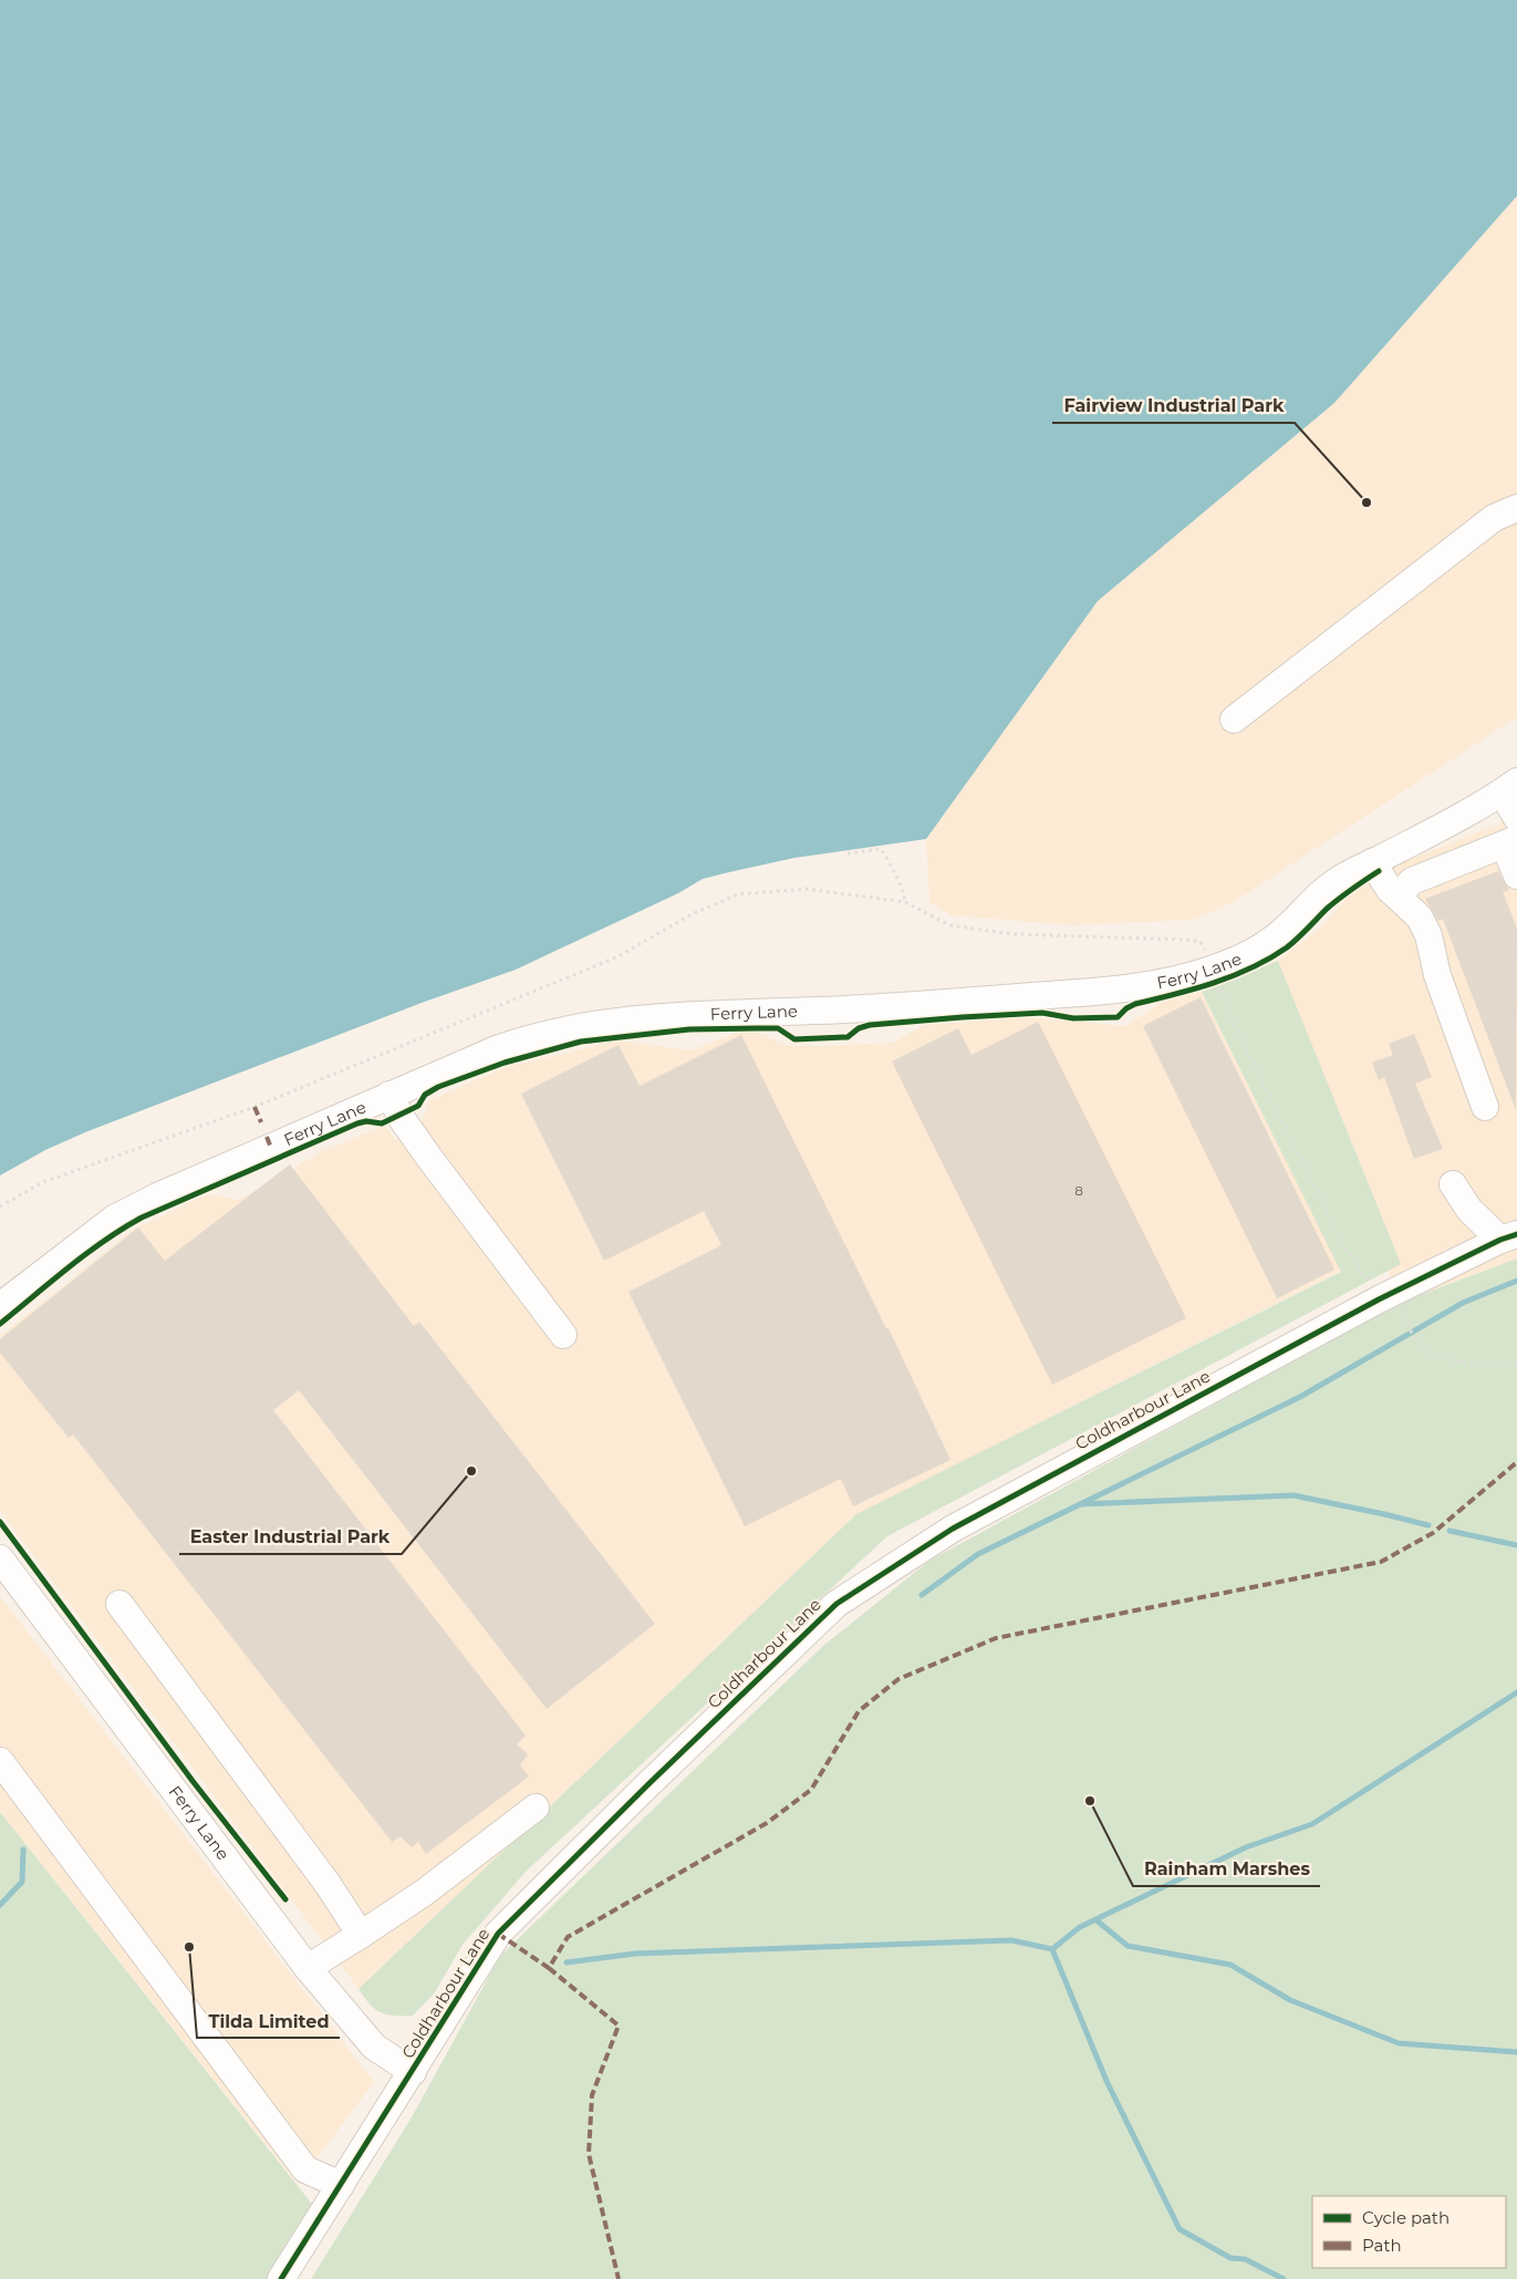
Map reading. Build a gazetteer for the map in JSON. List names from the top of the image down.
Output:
{
  "streets": {
    "street": ["Ferry Lane", "Coldharbour Lane"]
  },
  "crossings": [
    ["Ferry Lane", "Coldharbour Lane"]
  ],
  "places": [
    "Fairview Industrial Park",
    "Easter Industrial Park",
    "Rainham Marshes",
    "Tilda Limited"
  ],
  "house_numbers": ["8"],
  "legend": ["Cycle path", "Path"]
}
